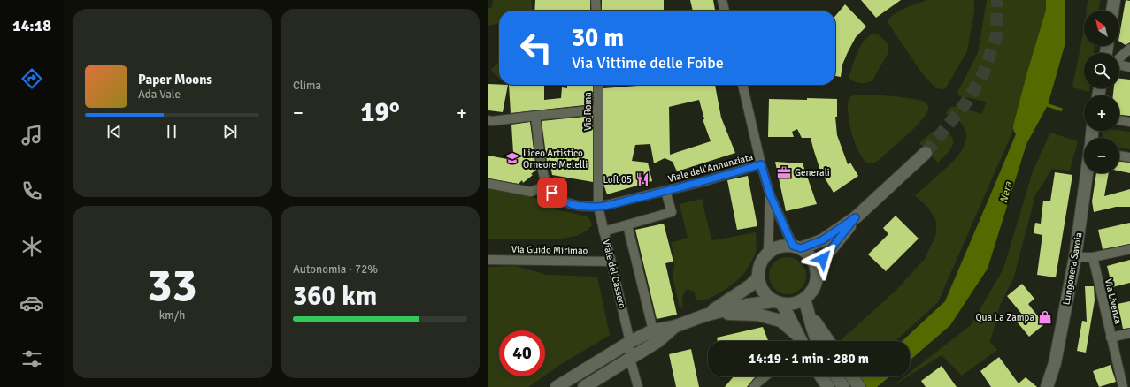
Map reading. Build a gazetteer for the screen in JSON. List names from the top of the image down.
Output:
{
  "streets": {
    "street": [
      "Via Roma",
      "Viale dell'Annunziata",
      "Via Guido Mirimao",
      "Lungonera Savoia",
      "Viale del Cassero",
      "Via Livenza"
    ]
  },
  "crossings": [
    ["Via Roma", "Viale dell'Annunziata"],
    ["Via Roma", "Viale del Cassero"],
    ["Viale dell'Annunziata", "Viale del Cassero"],
    ["Via Guido Mirimao", "Viale del Cassero"]
  ],
  "water": ["Nera"],
  "places": {
    "school or university": ["Liceo Artistico Orneore Metelli"],
    "office": ["Generali"],
    "restaurant": ["Loft 05"],
    "shop": ["Qua La Zampa"]
  },
  "north": "top left",
  "page": {
    "tabs": "14:18",
    "tile": [
      "Clima",
      ["33", "km/h"],
      ["Autonomia · 72%", "360 km"]
    ],
    "map_buttons": ["+", "−"],
    "turn": ["30 m", "Via Vittime delle Foibe"],
    "song": ["Paper Moons", "Ada Vale"],
    "heat": ["−", "19°", "+"],
    "limit": "40",
    "trip": "14:19 · 1 min · 280 m"
  }
}
